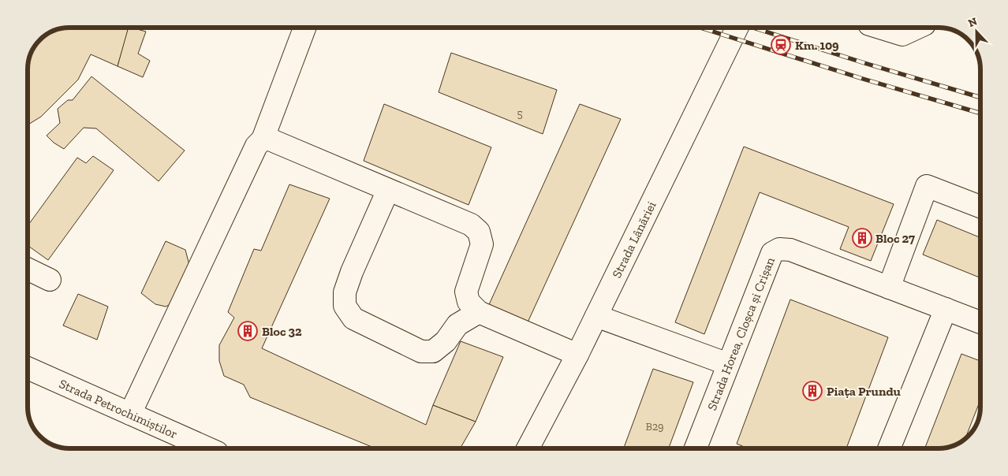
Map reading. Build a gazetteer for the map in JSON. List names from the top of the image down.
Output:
{
  "streets": {
    "street": ["Strada Lânăriei", "Strada Horea, Cloșca și Crișan", "Strada Petrochimiștilor"]
  },
  "places": {
    "station": ["Km. 109"],
    "building": ["Bloc 27", "Bloc 32", "Piața Prundu"]
  },
  "house_numbers": ["5", "B29"],
  "north": "top"
}
